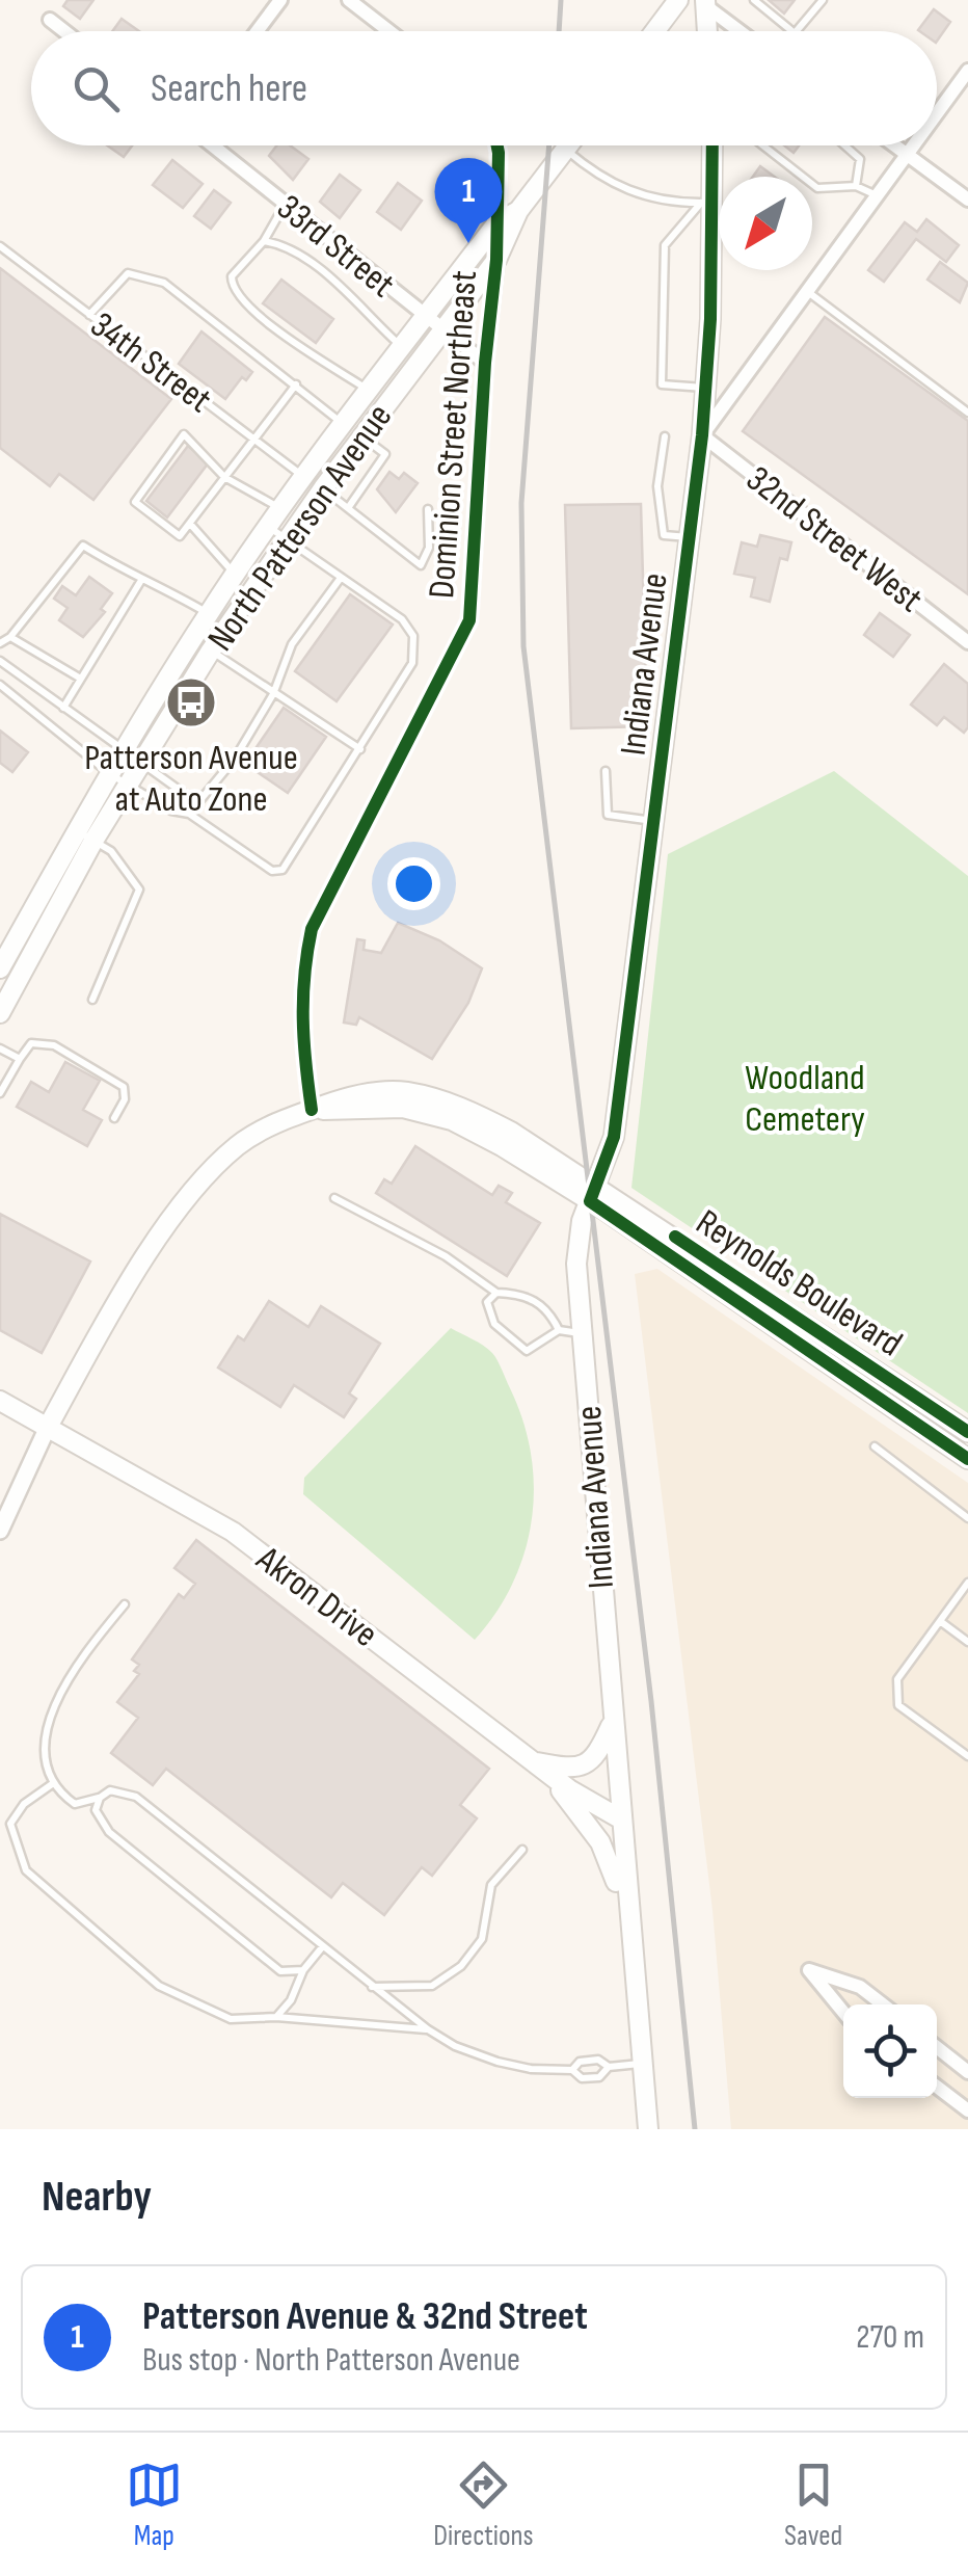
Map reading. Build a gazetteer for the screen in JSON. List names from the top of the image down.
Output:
{
  "streets": {
    "main road": [
      "North Patterson Avenue",
      "Indiana Avenue",
      "Reynolds Boulevard",
      "Akron Drive"
    ],
    "street": ["33rd Street", "Dominion Street Northeast", "32nd Street West"],
    "lane": ["34th Street"]
  },
  "crossings": [
    ["33rd Street", "Dominion Street Northeast"],
    ["33rd Street", "North Patterson Avenue"],
    ["34th Street", "North Patterson Avenue"],
    ["Dominion Street Northeast", "North Patterson Avenue"],
    ["Dominion Street Northeast", "Reynolds Boulevard"],
    ["32nd Street West", "Indiana Avenue"],
    ["Indiana Avenue", "Reynolds Boulevard"],
    ["Indiana Avenue", "Akron Drive"],
    ["Reynolds Boulevard", "Akron Drive"]
  ],
  "parks": ["Woodland Cemetery"],
  "places": {
    "bus stop": ["Patterson Avenue at Auto Zone"]
  },
  "north": "bottom left",
  "page": {
    "search": "Search here",
    "pins": "1",
    "heading": "Nearby",
    "list": [
      {
        "mark": "1",
        "name": "Patterson Avenue & 32nd Street",
        "note": "Bus stop · North Patterson Avenue",
        "value": "270 m"
      }
    ],
    "nav": ["Map", "Directions", "Saved"]
  }
}
